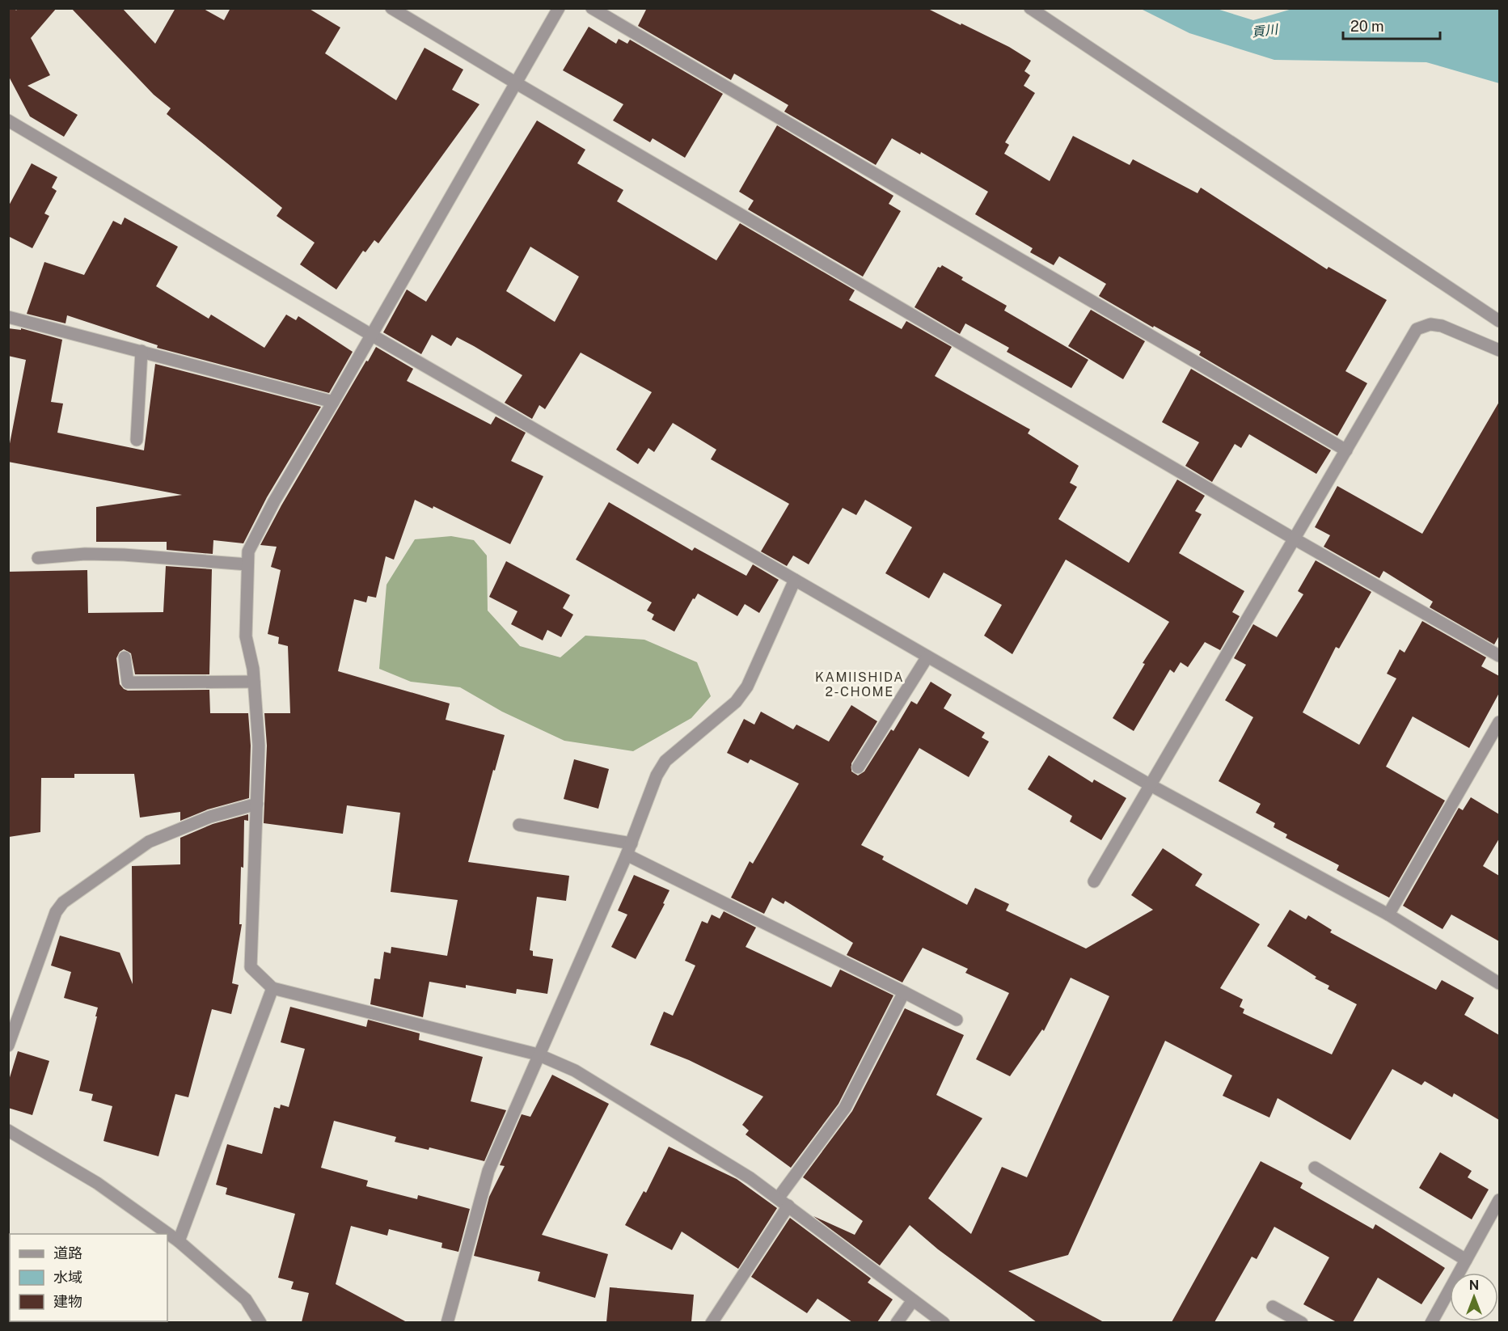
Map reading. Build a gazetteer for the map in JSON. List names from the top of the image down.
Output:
{
  "districts": ["KAMIISHIDA 2-CHOME"],
  "water": ["貢川"],
  "legend": ["道路", "水域", "建物"],
  "scale_bar": "20 m",
  "north": "top"
}
